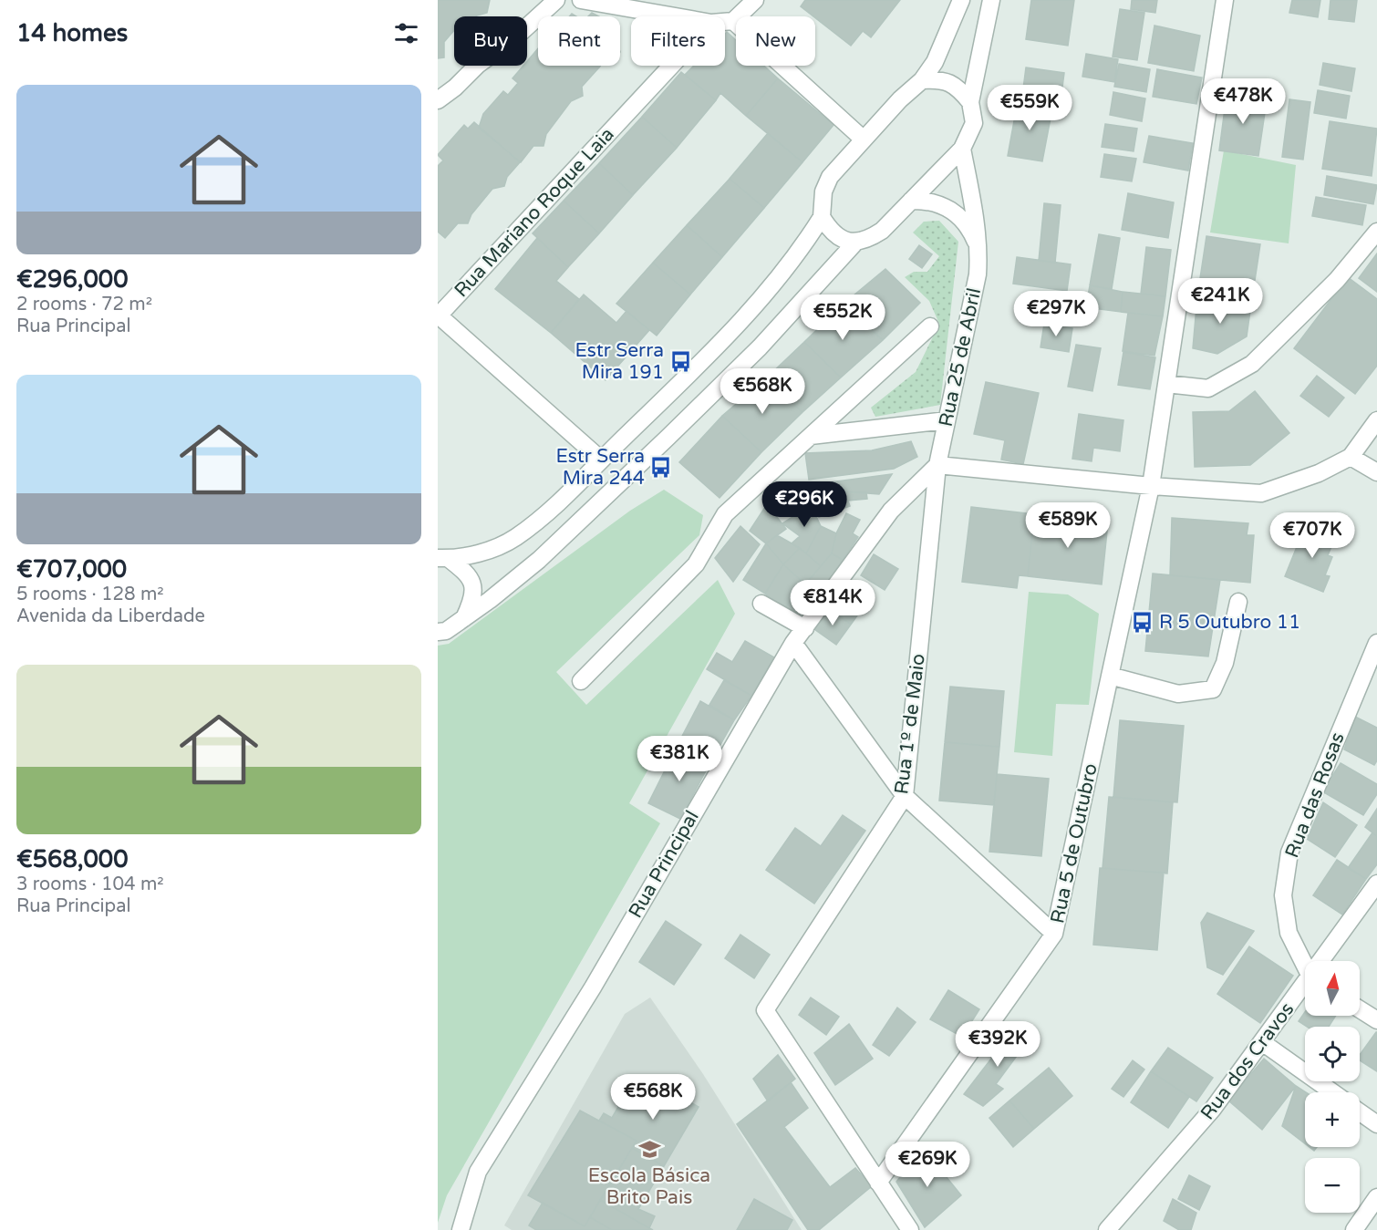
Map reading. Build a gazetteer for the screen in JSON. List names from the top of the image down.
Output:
{
  "streets": {
    "street": [
      "Rua Mariano Roque Laia",
      "Rua 25 de Abril",
      "Rua 1º de Maio",
      "Rua das Rosas",
      "Rua 5 de Outubro",
      "Rua Principal",
      "Rua dos Cravos"
    ]
  },
  "crossings": [
    ["Rua 25 de Abril", "Rua 1º de Maio"],
    ["Rua 25 de Abril", "Rua Principal"],
    ["Rua 1º de Maio", "Rua 5 de Outubro"],
    ["Rua 1º de Maio", "Rua Principal"]
  ],
  "places": {
    "bus stop": ["Estr Serra Mira 191", "Estr Serra Mira 244", "R 5 Outubro 11"],
    "school or university": ["Escola Básica Brito Pais"]
  },
  "north": "top",
  "page": {
    "heading": "14 homes",
    "chip": [
      "Buy",
      "Rent",
      "Filters",
      "New"
    ],
    "list": [
      {
        "name": "€296,000",
        "note": "2 rooms · 72 m² · Rua Principal"
      },
      {
        "name": "€707,000",
        "note": "5 rooms · 128 m² · Avenida da Liberdade"
      },
      {
        "name": "€568,000",
        "note": "3 rooms · 104 m² · Rua Principal"
      }
    ],
    "price": [
      "€478K",
      "€559K",
      "€241K",
      "€297K",
      "€552K",
      "€568K",
      "€296K",
      "€589K",
      "€707K",
      "€814K",
      "€381K",
      "€392K",
      "€568K",
      "€269K"
    ],
    "map_buttons": ["+", "−"]
  }
}
